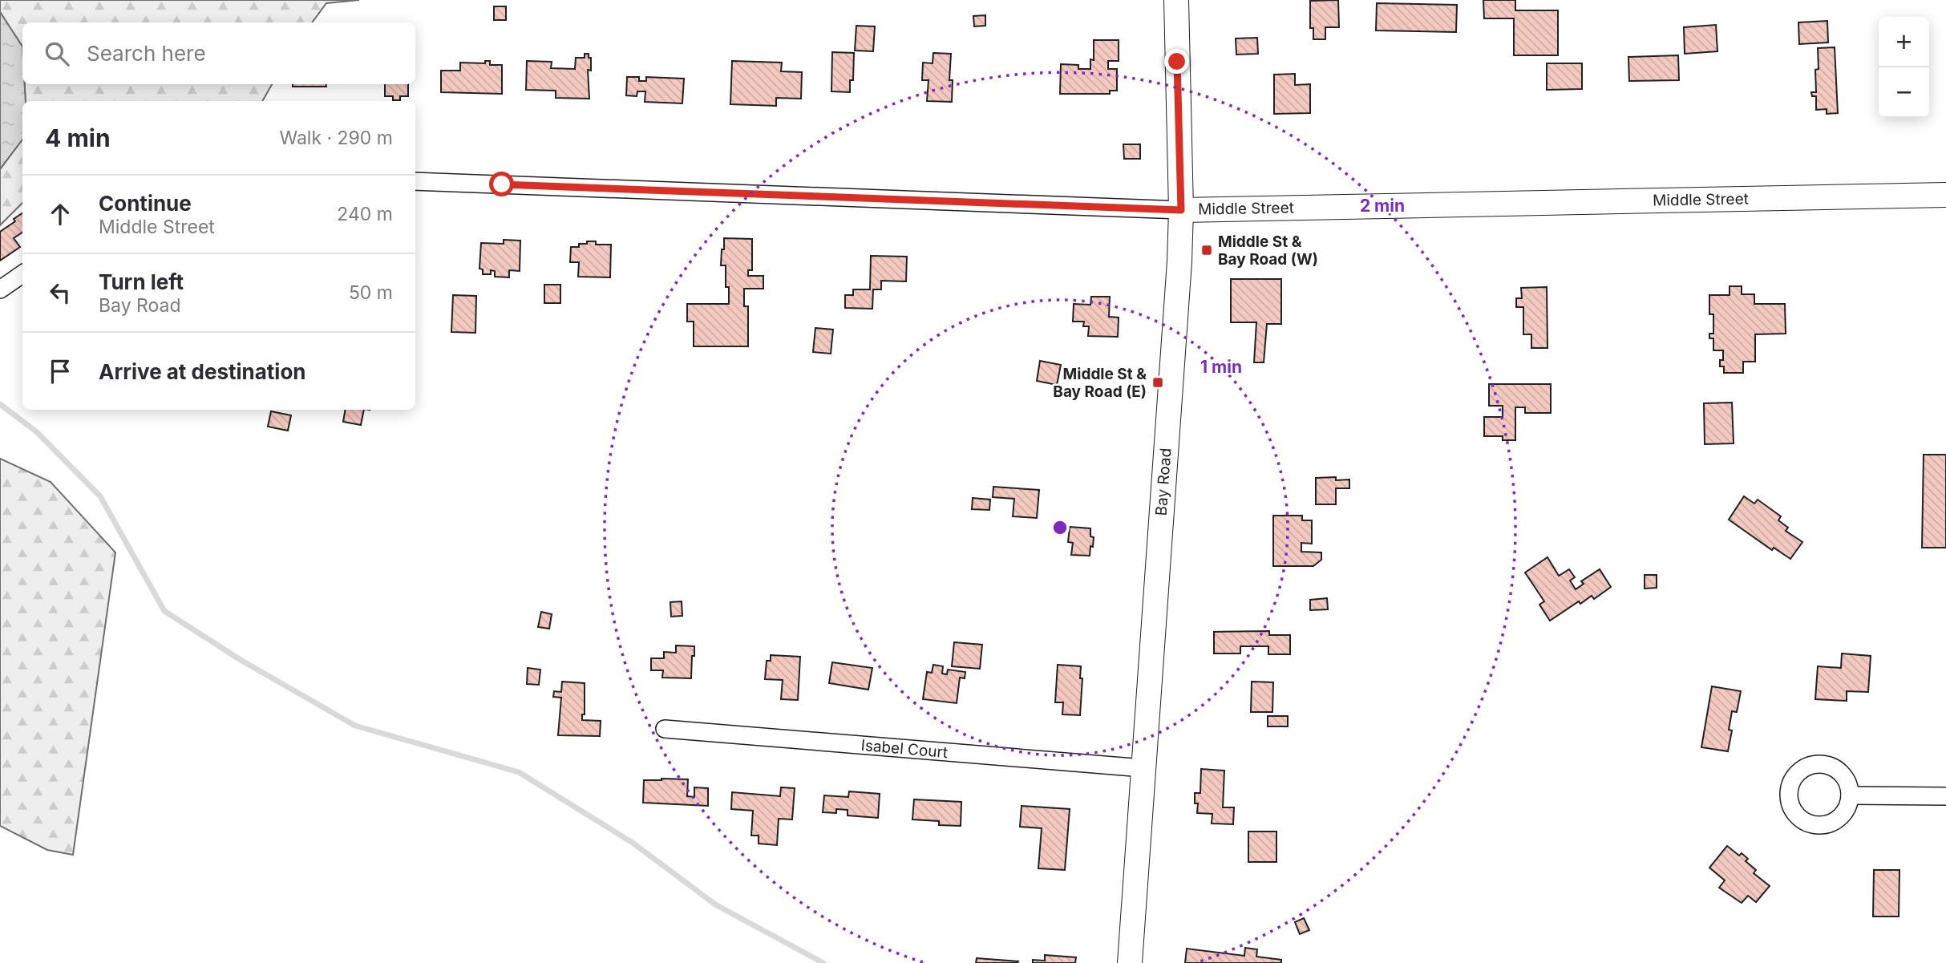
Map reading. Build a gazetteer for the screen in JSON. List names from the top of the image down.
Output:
{
  "streets": {
    "main road": ["Middle Street", "Bay Road"],
    "street": ["Isabel Court"]
  },
  "crossings": [
    ["Middle Street", "Bay Road"],
    ["Bay Road", "Isabel Court"]
  ],
  "places": {
    "transit": ["Middle St & Bay Road (W)", "Middle St & Bay Road (E)"]
  },
  "page": {
    "map_buttons": ["+", "−"],
    "search": "Search here",
    "heading": ["4 min", "Walk · 290 m"],
    "list": [
      ["Continue", "Middle Street", "240 m"],
      ["Turn left", "Bay Road", "50 m"],
      "Arrive at destination"
    ]
  },
  "rings": ["2 min", "1 min"]
}
